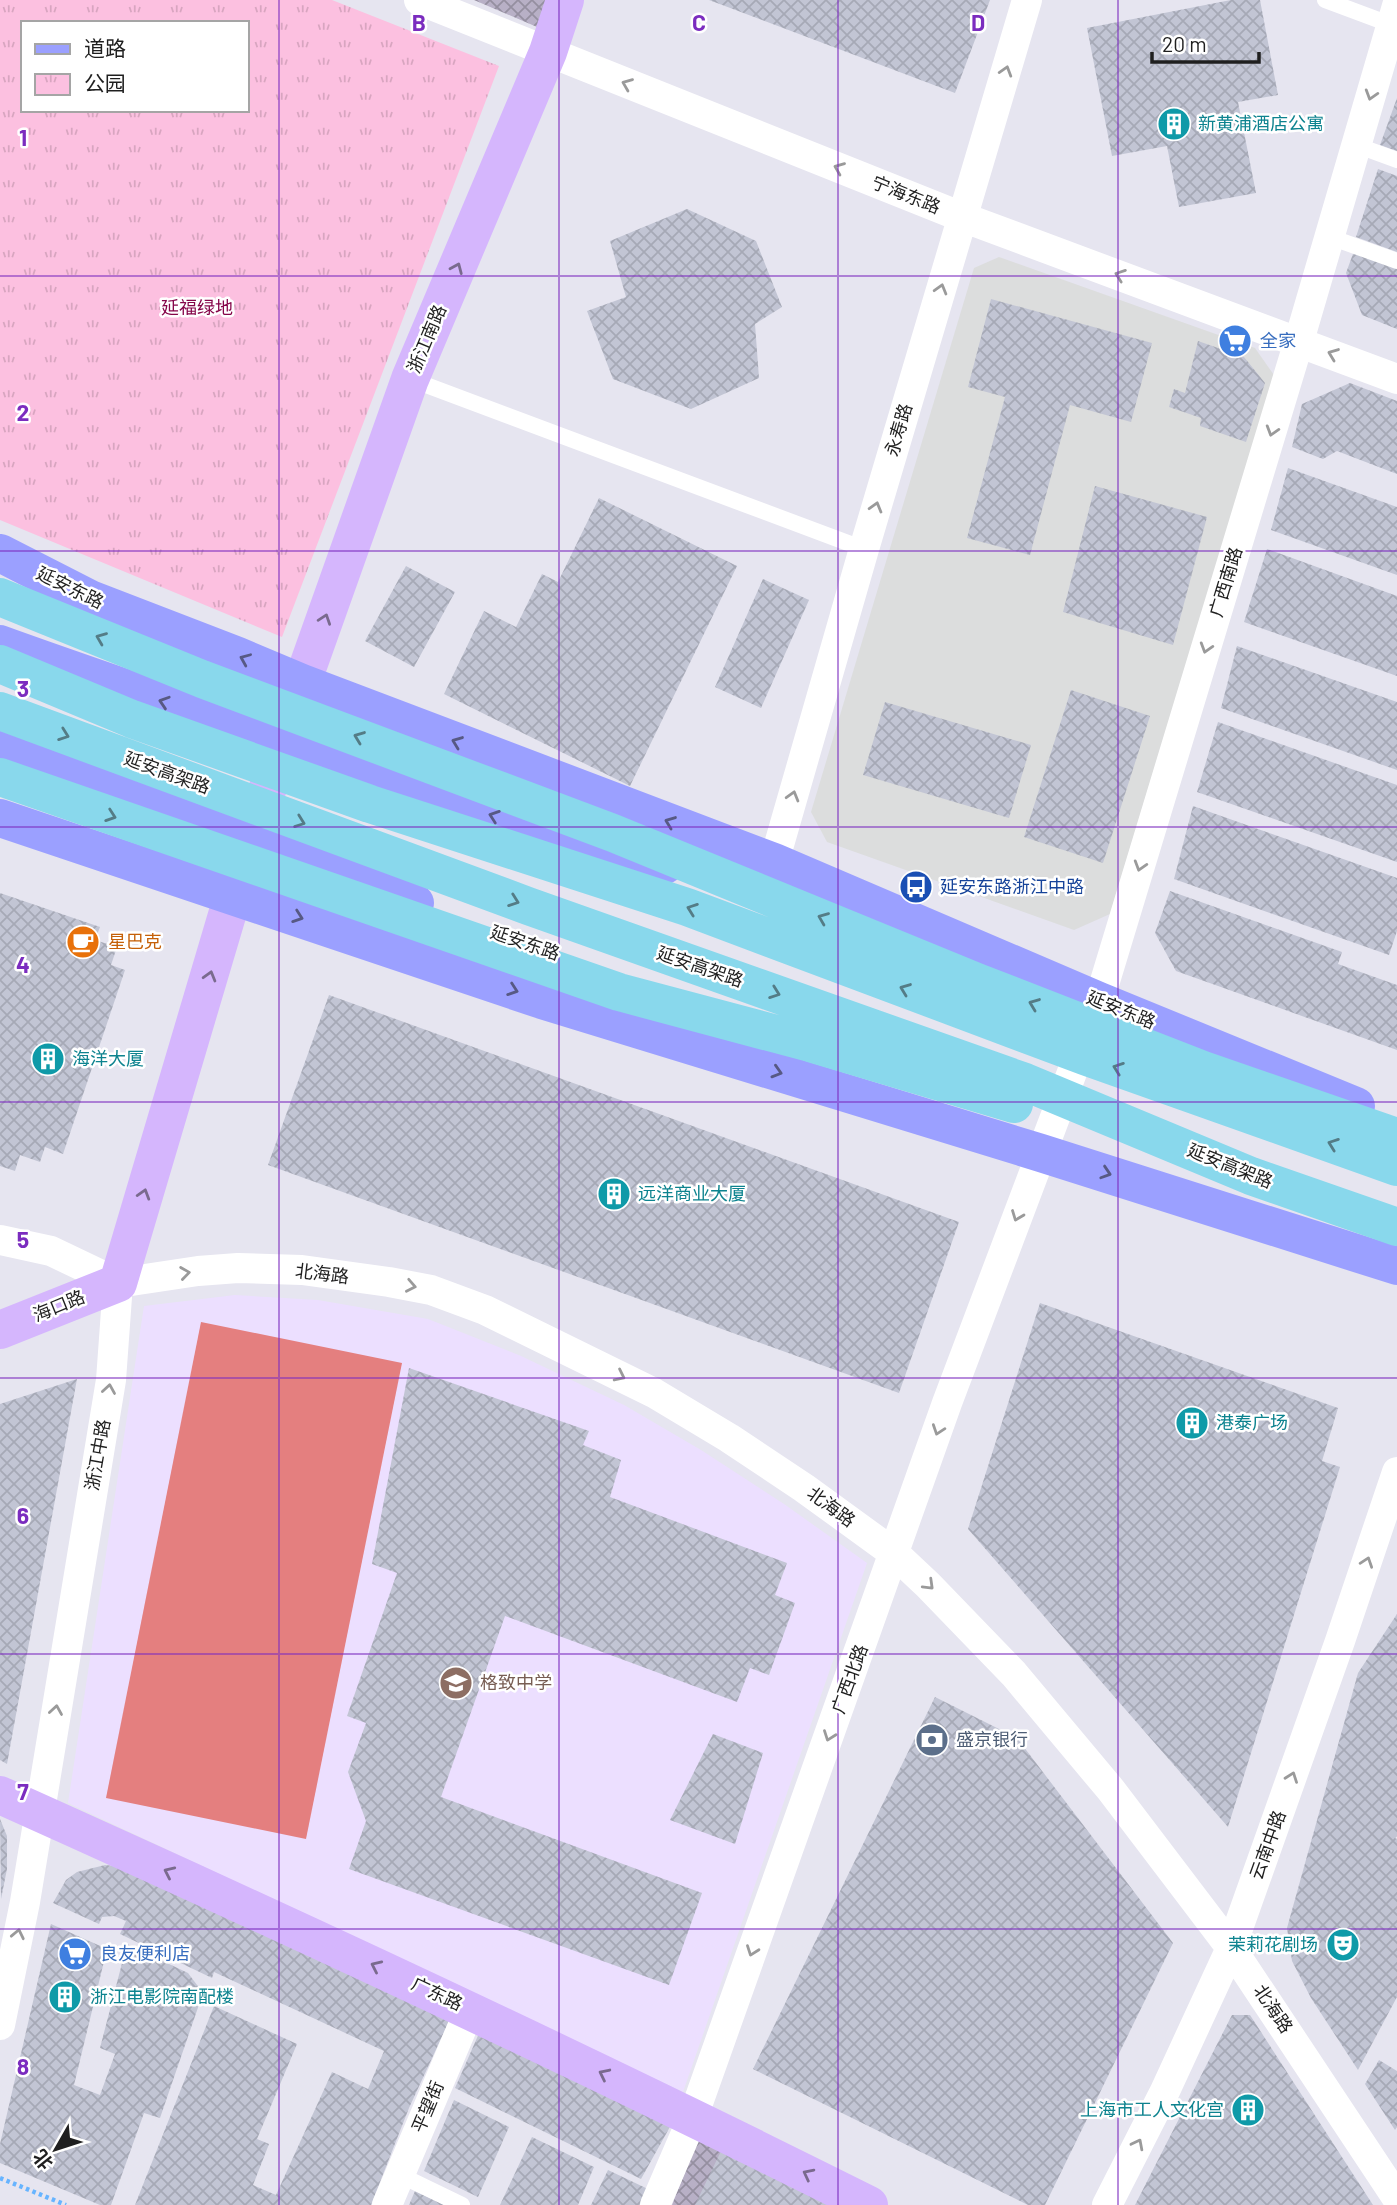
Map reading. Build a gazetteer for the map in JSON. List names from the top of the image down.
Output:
{
  "streets": {
    "highway": ["延安高架路"],
    "main road": ["延安东路"],
    "street": [
      "宁海东路",
      "浙江南路",
      "永寿路",
      "广西南路",
      "北海路",
      "海口路",
      "浙江中路",
      "广西北路",
      "云南中路",
      "广东路",
      "平望街"
    ]
  },
  "crossings": [
    ["宁海东路", "浙江南路"],
    ["宁海东路", "永寿路"],
    ["宁海东路", "广西南路"],
    ["浙江南路", "延安东路"],
    ["浙江南路", "浙江中路"],
    ["永寿路", "延安东路"],
    ["广西南路", "延安东路"],
    ["广西南路", "广西北路"],
    ["延安东路", "浙江中路"],
    ["延安东路", "广西北路"],
    ["北海路", "海口路"],
    ["北海路", "浙江中路"],
    ["北海路", "广西北路"],
    ["北海路", "云南中路"],
    ["海口路", "浙江中路"],
    ["浙江中路", "广东路"],
    ["广西北路", "广东路"],
    ["广东路", "平望街"]
  ],
  "one_way": [
    "宁海东路",
    "浙江南路",
    "永寿路",
    "广西南路",
    "北海路",
    "浙江中路",
    "广西北路",
    "云南中路",
    "广东路"
  ],
  "parks": ["延福绿地"],
  "places": {
    "building": [
      "新黄浦酒店公寓",
      "海洋大厦",
      "远洋商业大厦",
      "港泰广场",
      "浙江电影院南配楼",
      "上海市工人文化宫"
    ],
    "supermarket": ["全家", "良友便利店"],
    "bus stop": ["延安东路浙江中路"],
    "cafe": ["星巴克"],
    "school or university": ["格致中学"],
    "bank": ["盛京银行"],
    "theatre": ["茉莉花剧场"]
  },
  "legend": ["道路", "公园"],
  "scale_bar": "20 m",
  "north": "bottom left",
  "grid": {
    "columns": ["B", "C", "D"],
    "rows": [
      "1",
      "2",
      "3",
      "4",
      "5",
      "6",
      "7",
      "8"
    ]
  }
}
